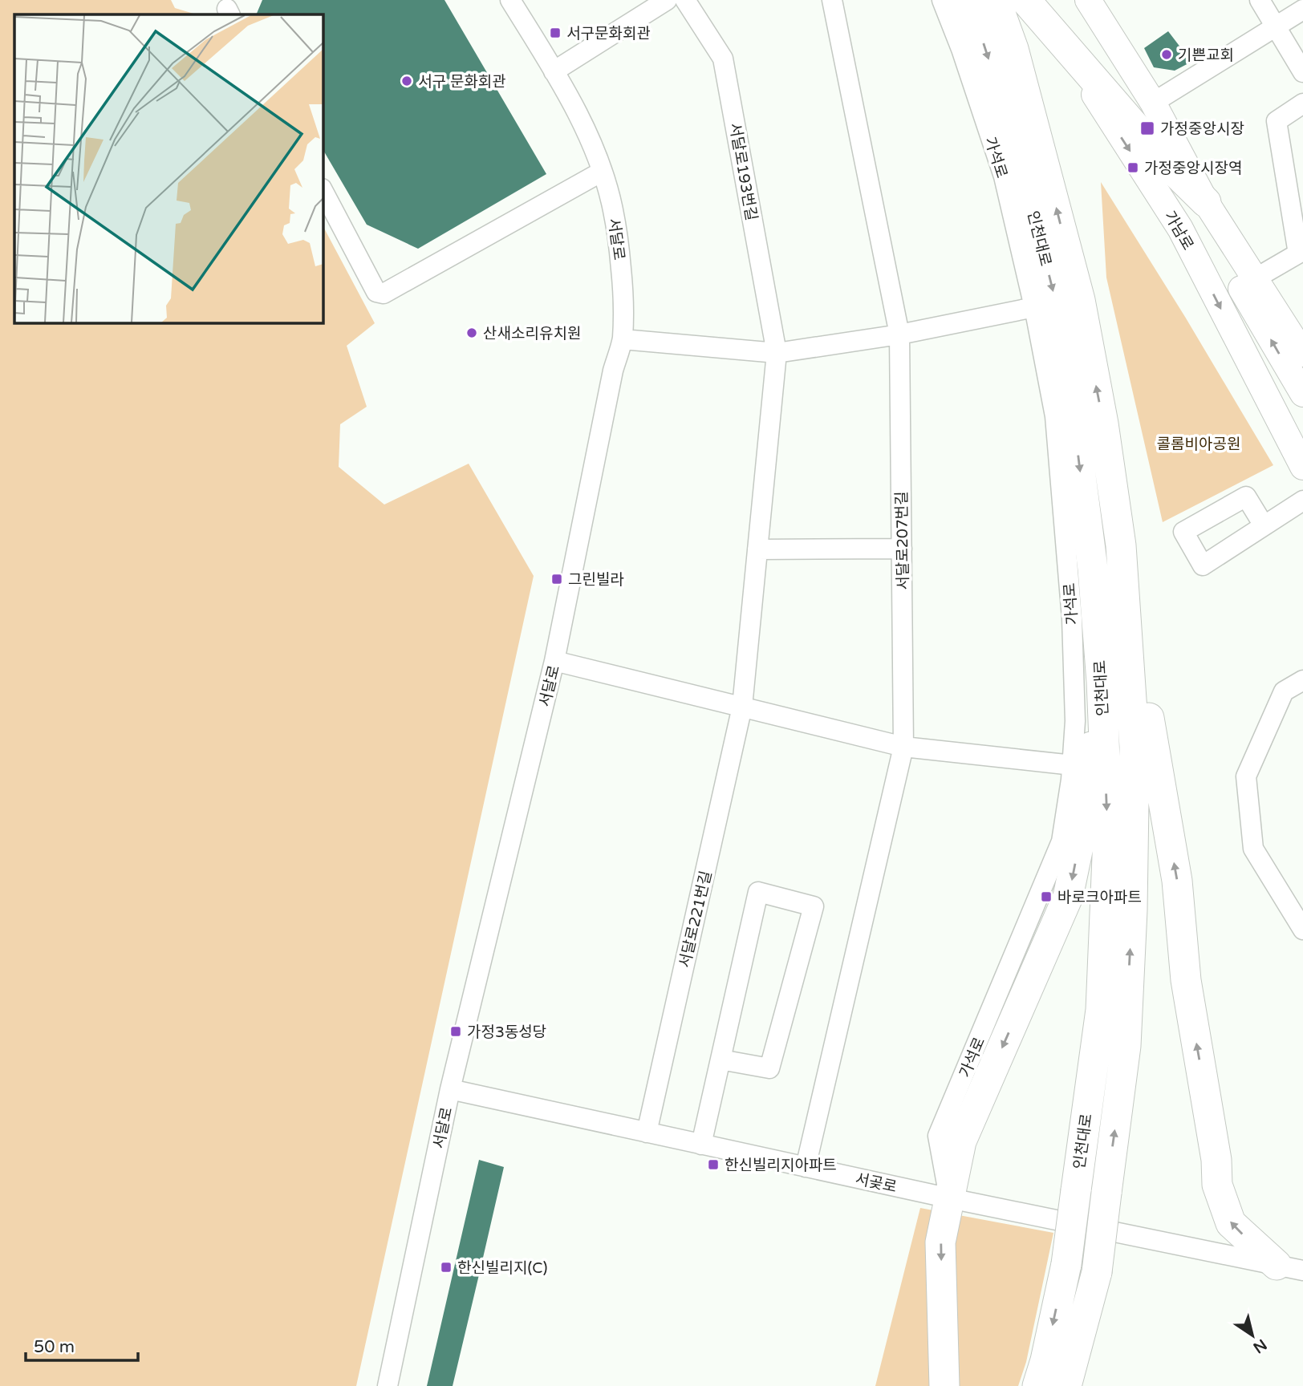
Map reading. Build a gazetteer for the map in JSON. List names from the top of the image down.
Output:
{
  "streets": {
    "highway": ["인천대로"],
    "main road": ["가남로"],
    "street": [
      "가석로",
      "서달로193번길",
      "서달로",
      "서달로207번길",
      "서달로221번길",
      "서곶로"
    ]
  },
  "crossings": [
    ["가석로", "서곶로"],
    ["서달로", "서곶로"],
    ["서달로221번길", "서곶로"]
  ],
  "parks": ["콜롬비아공원"],
  "places": {
    "transit": [
      "서구문화회관",
      "가정중앙시장",
      "가정중앙시장역",
      "그린빌라",
      "바로크아파트",
      "가정3동성당",
      "한신빌리지아파트",
      "한신빌리지(C)"
    ],
    "other": ["기쁜교회", "서구 문화회관", "산새소리유치원"]
  },
  "scale_bar": "50 m",
  "north": "bottom right"
}
